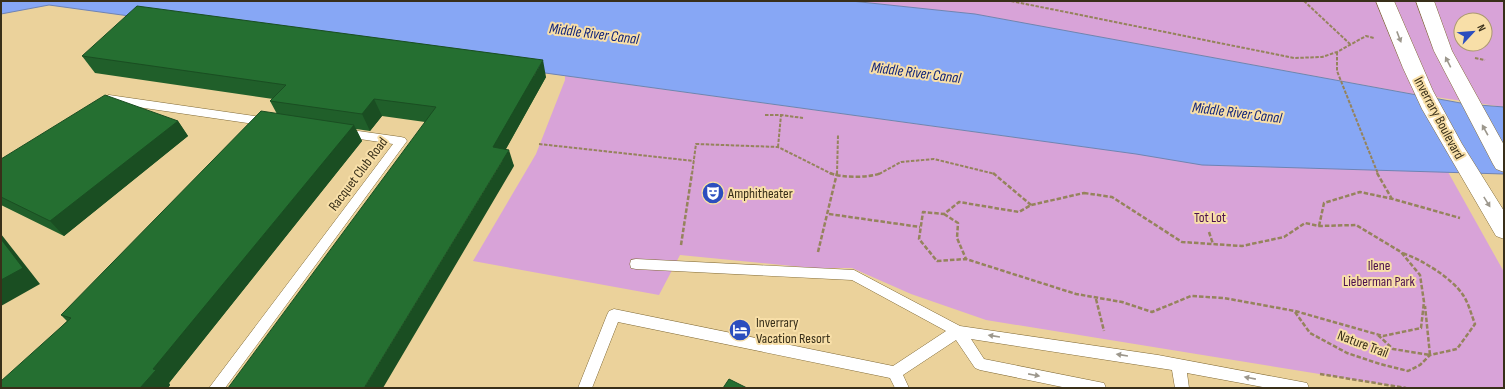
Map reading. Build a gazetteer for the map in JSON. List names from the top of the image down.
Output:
{
  "streets": {
    "street": ["Inverrary Boulevard"],
    "lane": ["Racquet Club Road"],
    "path": ["Nature Trail"]
  },
  "water": ["Middle River Canal"],
  "parks": ["Tot Lot", "Ilene Lieberman Park"],
  "places": {
    "theatre": ["Amphitheater"],
    "hotel": ["Inverrary Vacation Resort"]
  },
  "north": "top right"
}
